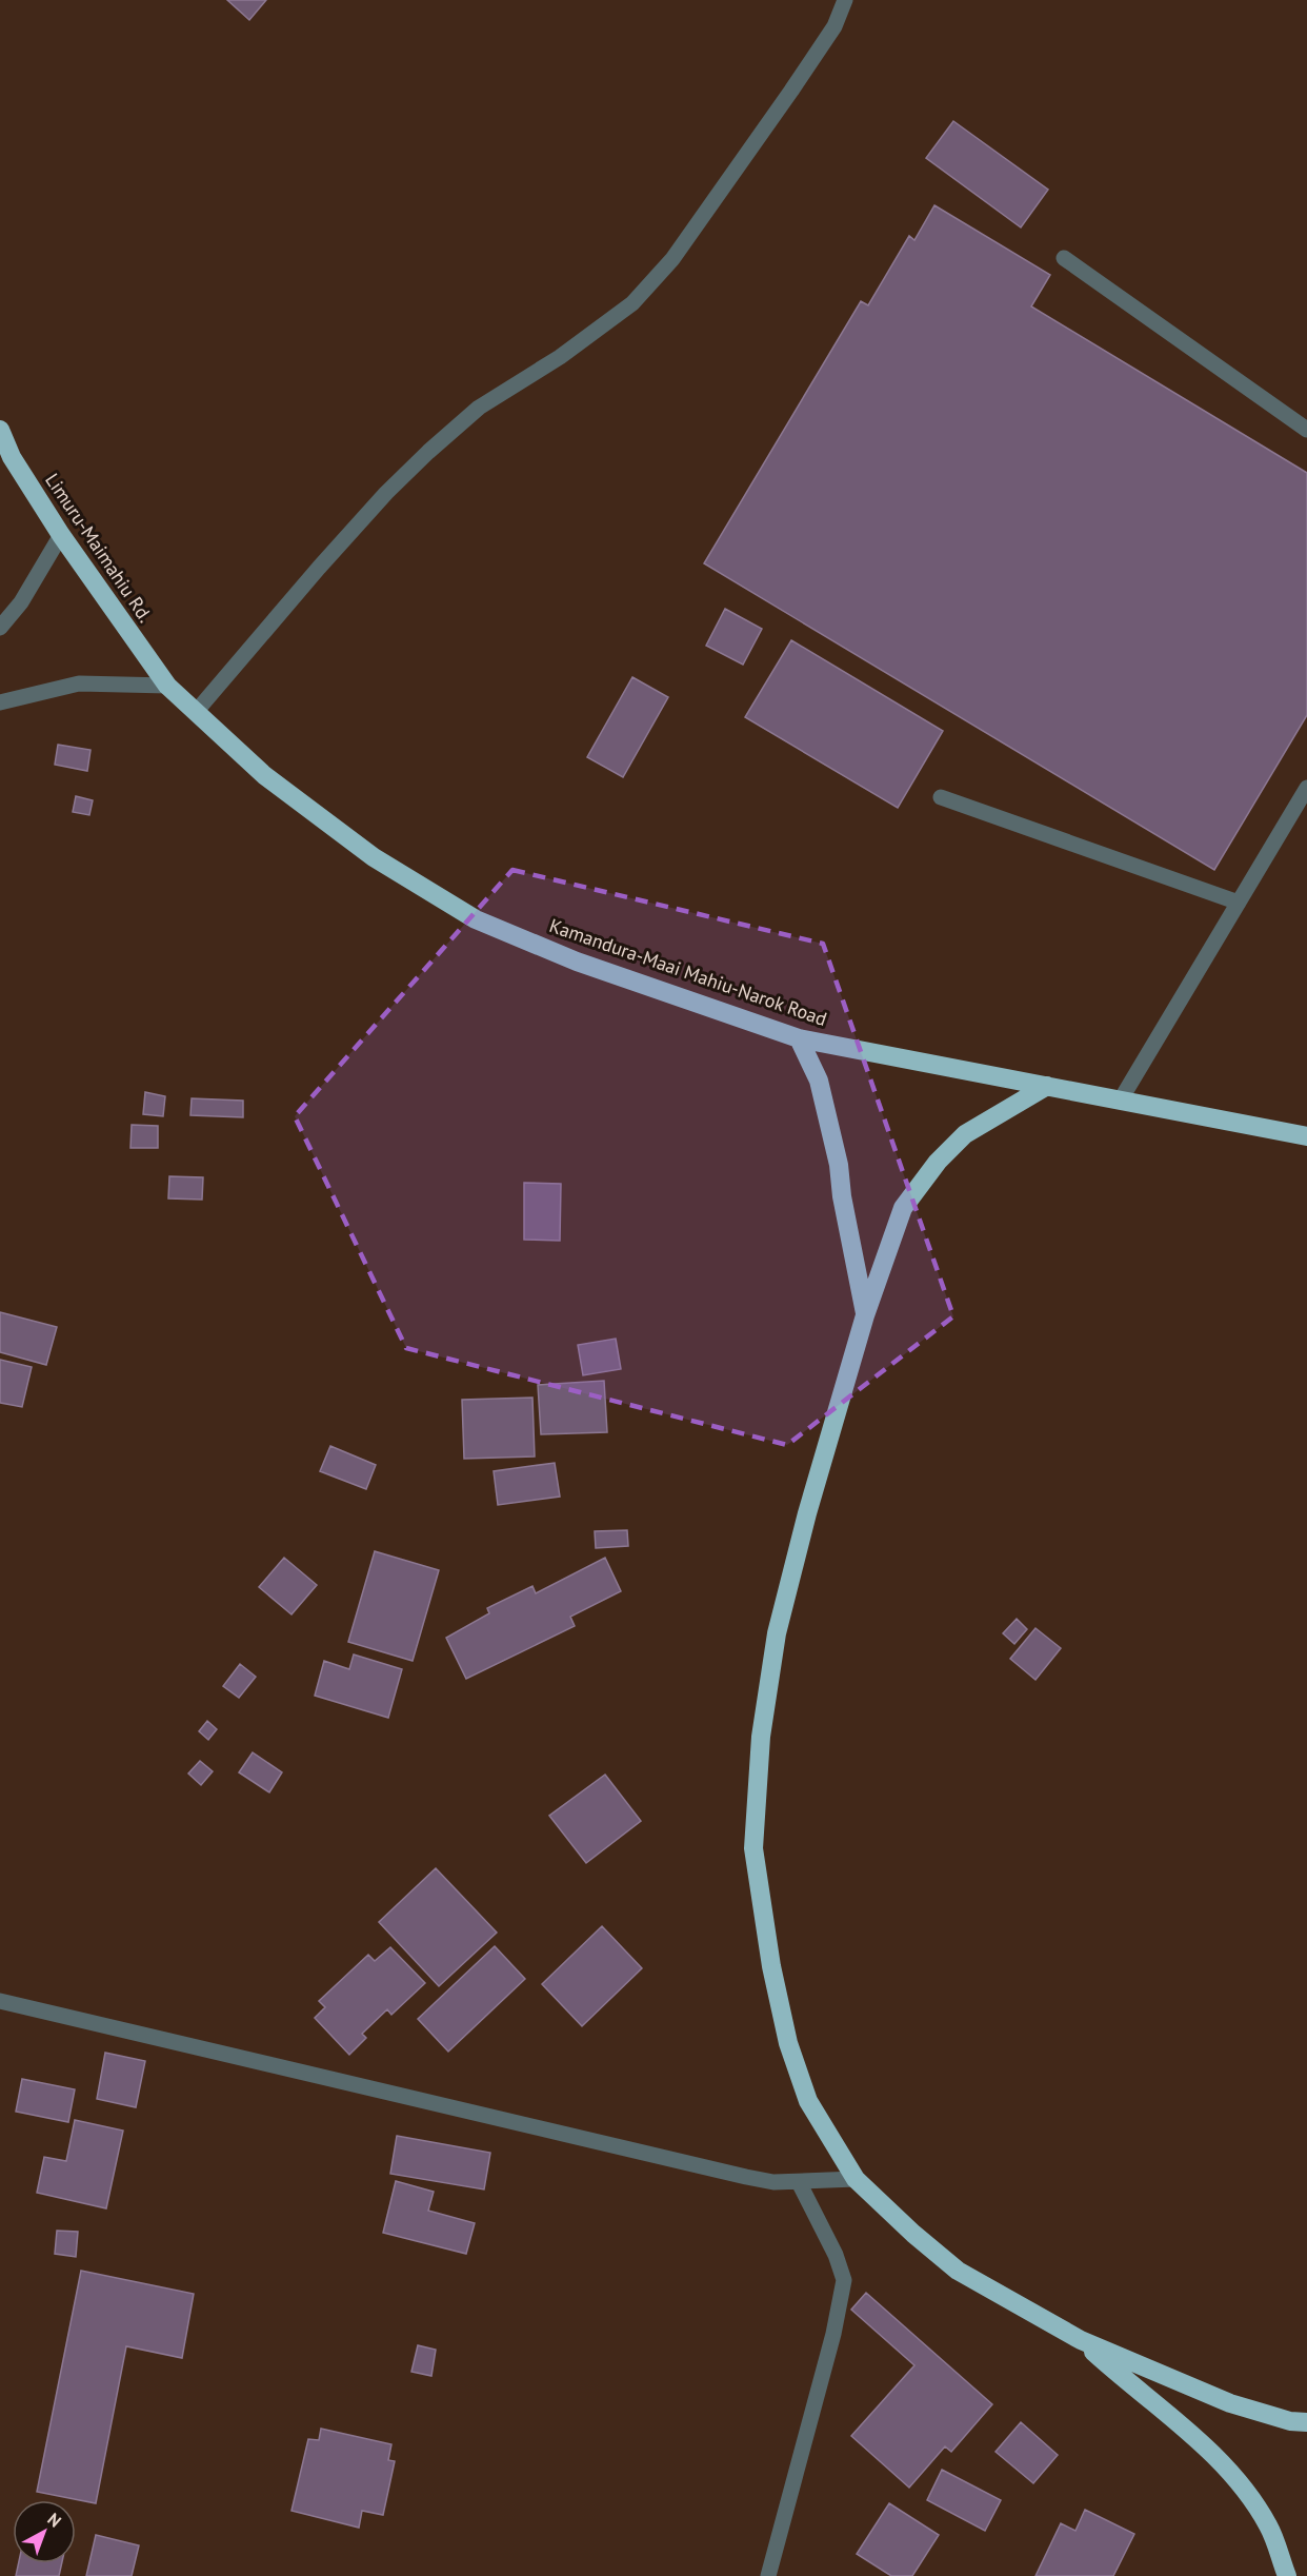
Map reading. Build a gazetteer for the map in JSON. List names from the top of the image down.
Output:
{
  "streets": {
    "highway": ["Limuru-Maimahiu Rd.", "Kamandura-Maai Mahiu-Narok Road"]
  },
  "crossings": [
    ["Limuru-Maimahiu Rd.", "Kamandura-Maai Mahiu-Narok Road"]
  ],
  "north": "top right"
}
